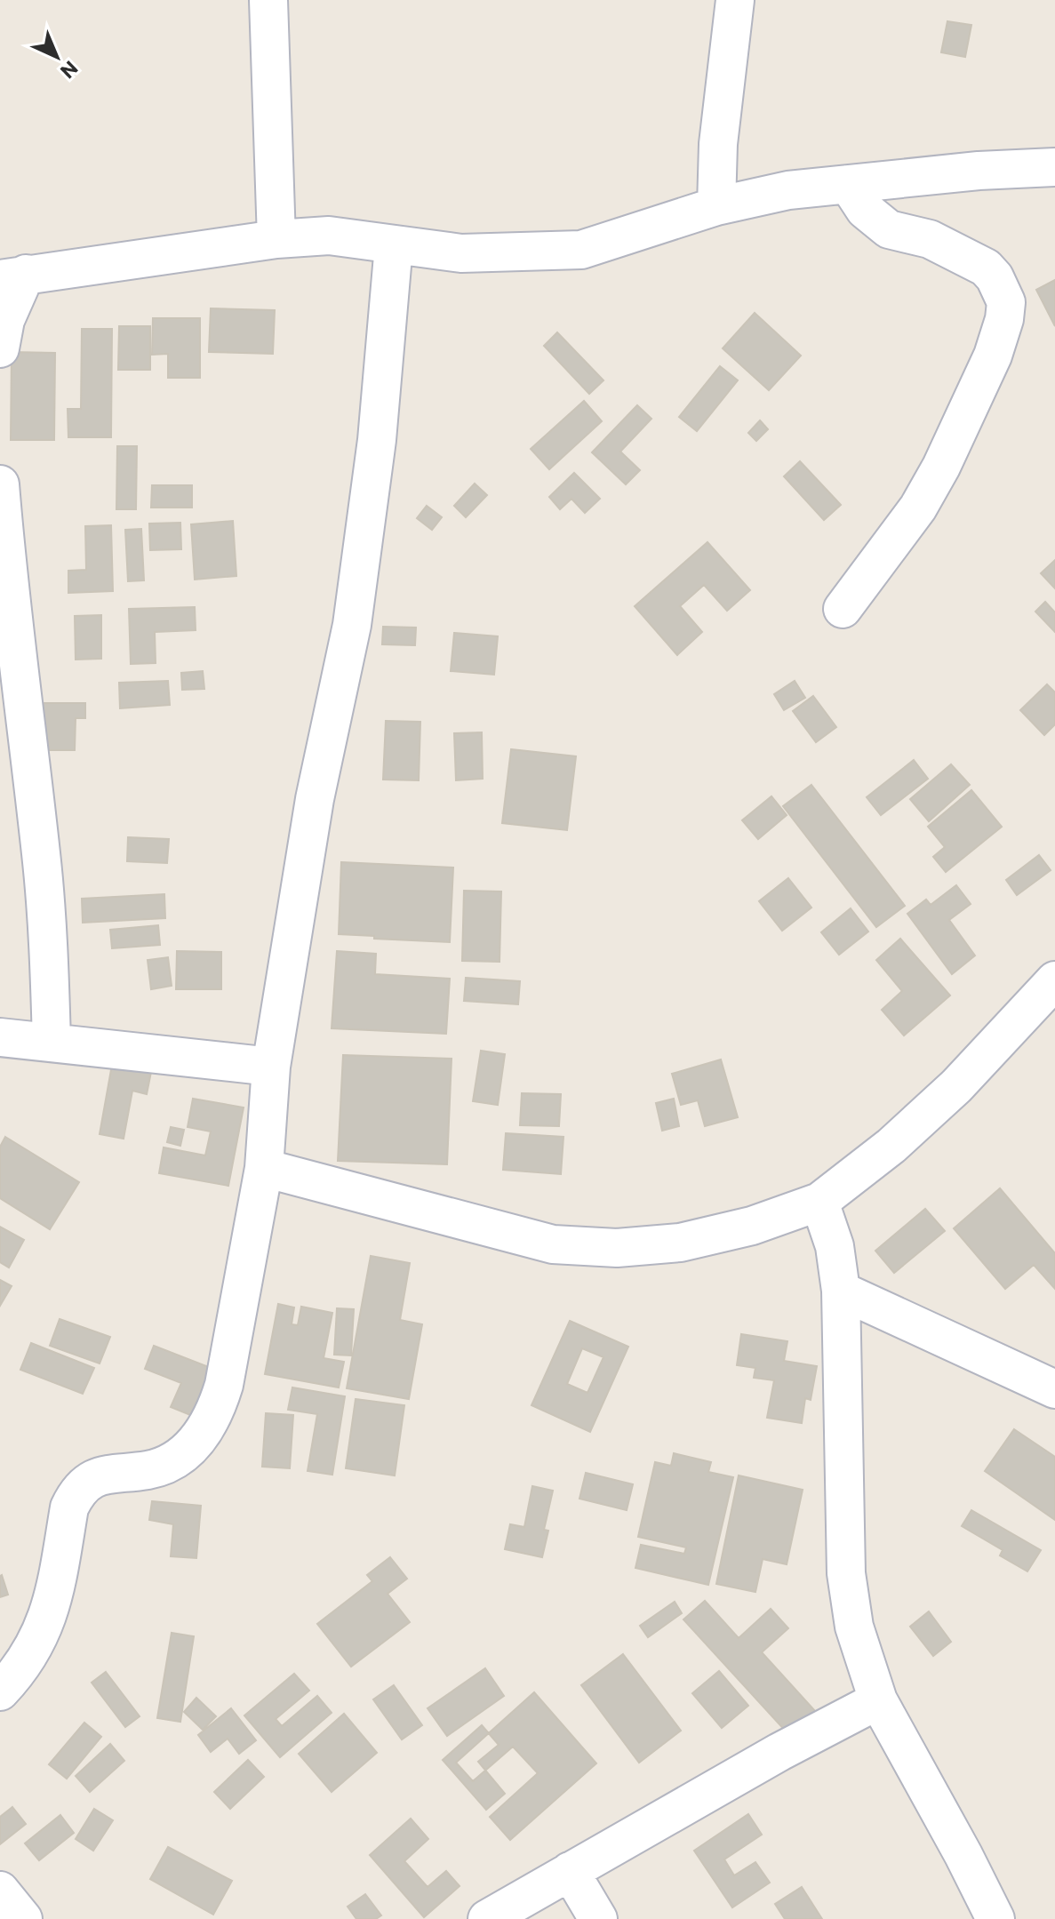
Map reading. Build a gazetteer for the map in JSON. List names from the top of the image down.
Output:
{
  "north": "bottom right"
}
